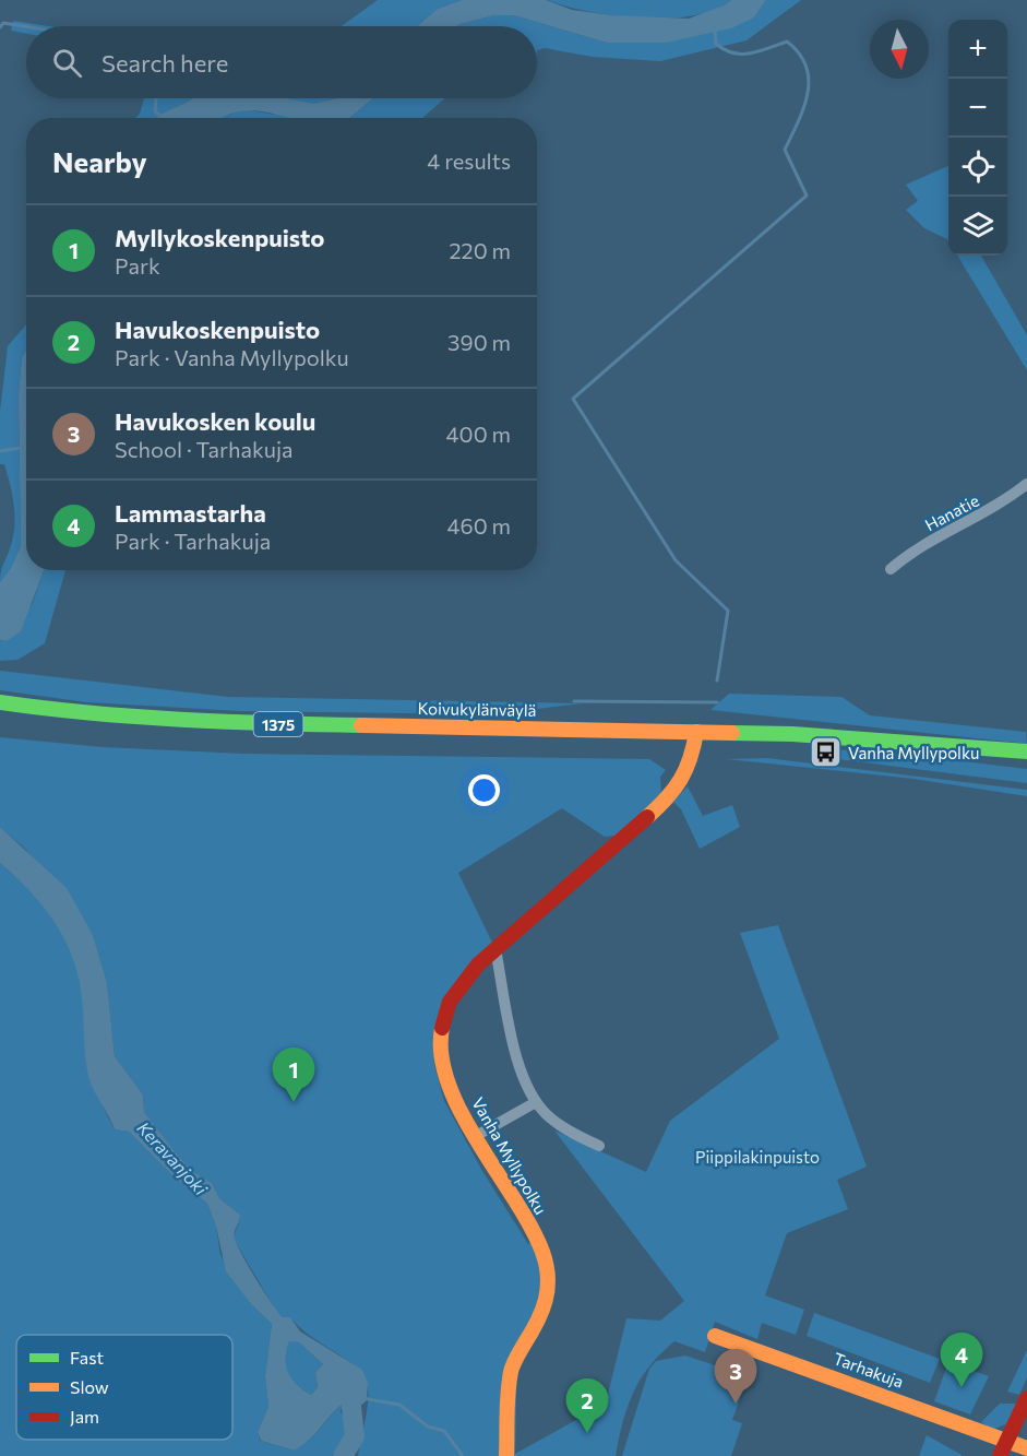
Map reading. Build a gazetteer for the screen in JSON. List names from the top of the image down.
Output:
{
  "streets": {
    "street": [
      "Hanatie",
      "Koivukylänväylä",
      "1375",
      "Vanha Myllypolku",
      "Tarhakuja"
    ]
  },
  "crossings": [
    ["Koivukylänväylä", "Vanha Myllypolku"]
  ],
  "water": ["Keravanjoki"],
  "parks": ["Piippilakinpuisto"],
  "places": {
    "bus stop": ["Vanha Myllypolku"]
  },
  "legend": ["Fast", "Slow", "Jam"],
  "north": "bottom",
  "page": {
    "map_buttons": ["+", "−"],
    "search": "Search here",
    "heading": ["Nearby", "4 results"],
    "list": [
      {
        "mark": "1",
        "name": "Myllykoskenpuisto",
        "note": "Park",
        "value": "220 m"
      },
      {
        "mark": "2",
        "name": "Havukoskenpuisto",
        "note": "Park · Vanha Myllypolku",
        "value": "390 m"
      },
      {
        "mark": "3",
        "name": "Havukosken koulu",
        "note": "School · Tarhakuja",
        "value": "400 m"
      },
      {
        "mark": "4",
        "name": "Lammastarha",
        "note": "Park · Tarhakuja",
        "value": "460 m"
      }
    ],
    "pins": [
      "1",
      "4",
      "3",
      "2"
    ]
  }
}
